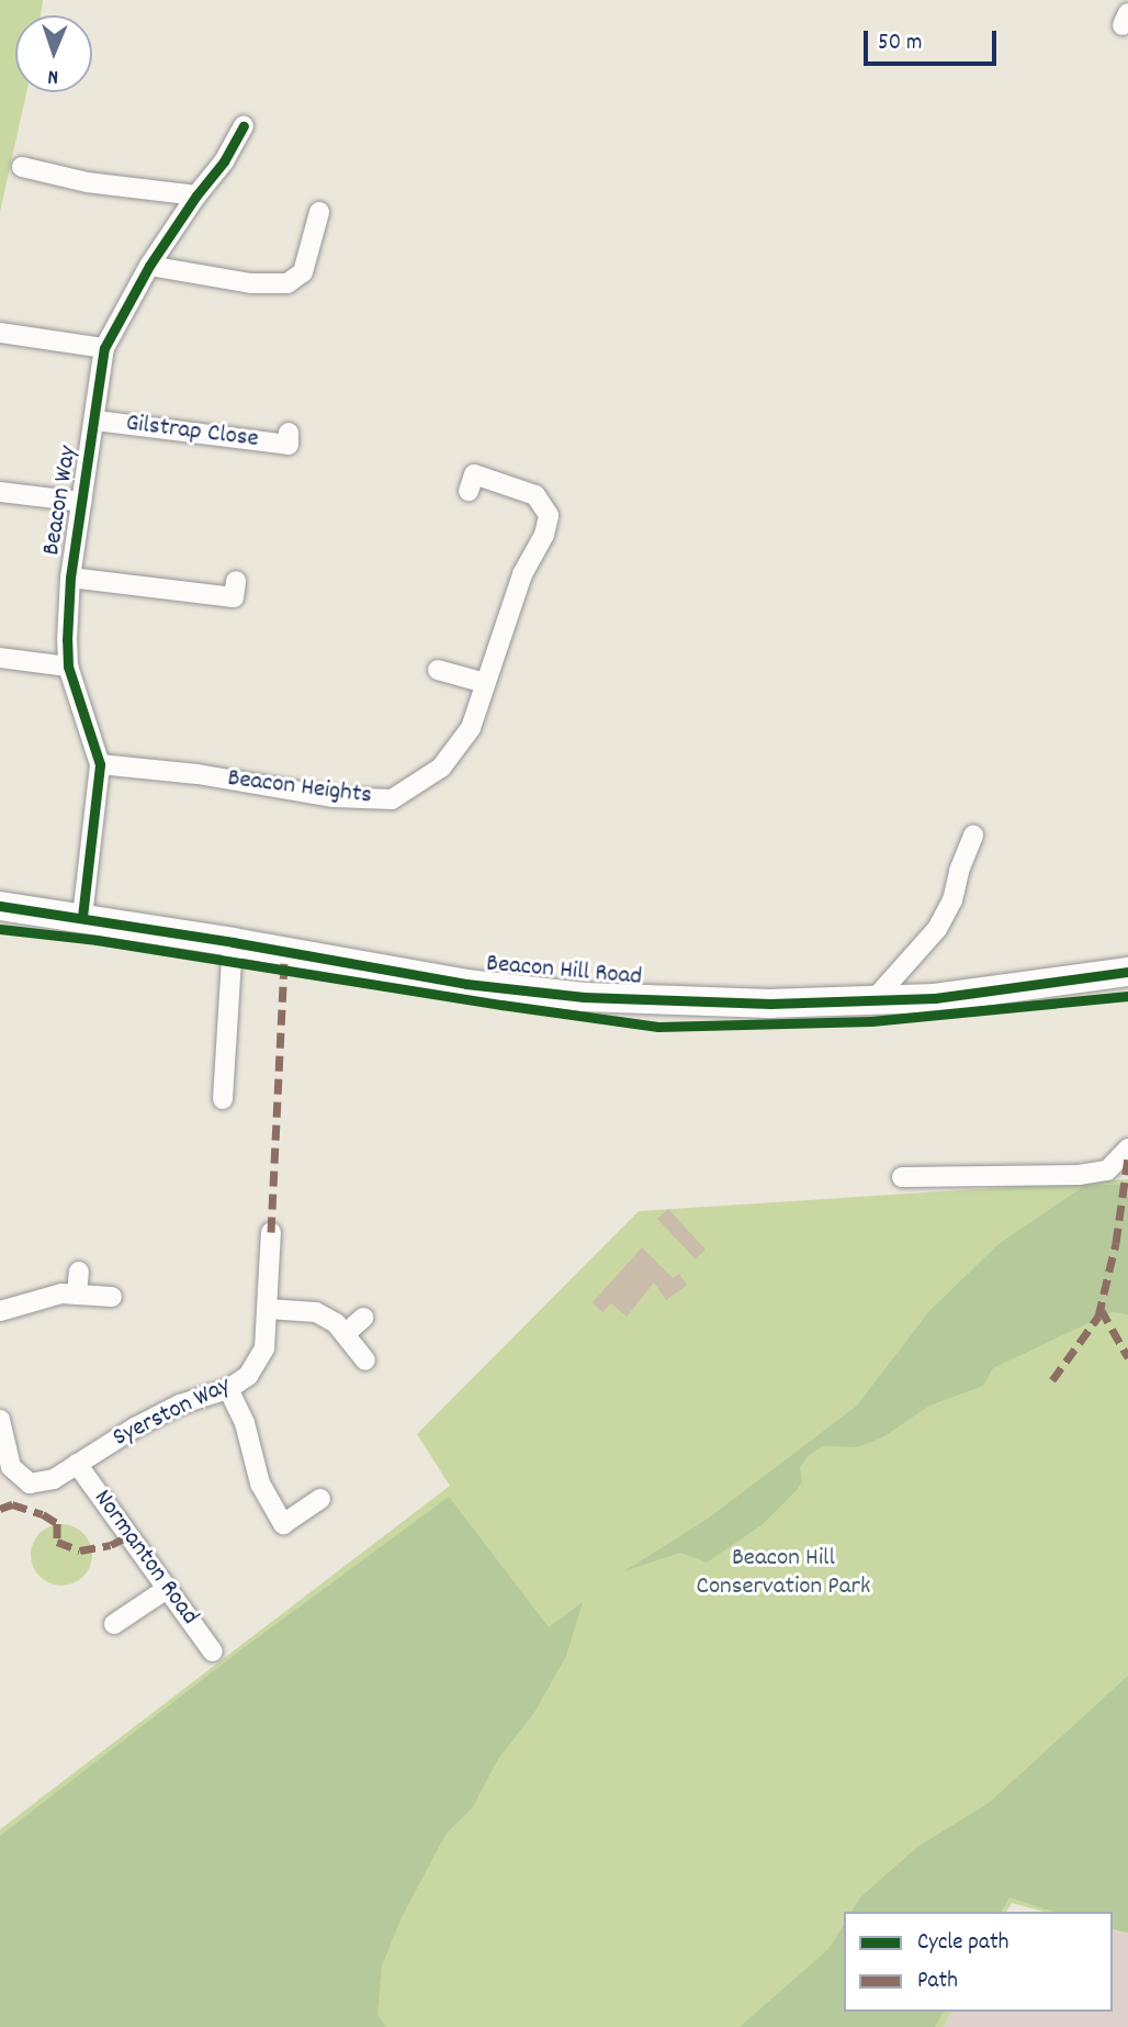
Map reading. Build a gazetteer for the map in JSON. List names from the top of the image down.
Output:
{
  "streets": {
    "street": [
      "Gilstrap Close",
      "Beacon Way",
      "Beacon Heights",
      "Beacon Hill Road",
      "Syerston Way",
      "Normanton Road"
    ]
  },
  "crossings": [
    ["Gilstrap Close", "Beacon Way"],
    ["Beacon Way", "Beacon Heights"],
    ["Beacon Way", "Beacon Hill Road"],
    ["Syerston Way", "Normanton Road"]
  ],
  "parks": ["Beacon Hill Conservation Park"],
  "legend": ["Cycle path", "Path"],
  "scale_bar": "50 m",
  "north": "bottom"
}
